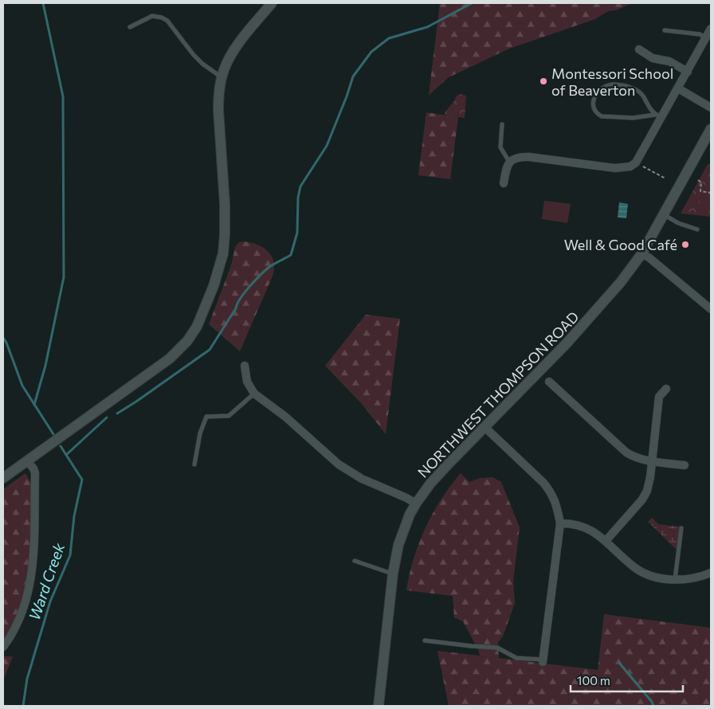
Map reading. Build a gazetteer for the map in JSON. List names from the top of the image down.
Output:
{
  "streets": {
    "street": ["NORTHWEST THOMPSON ROAD"]
  },
  "water": ["Ward Creek"],
  "places": ["Montessori School of Beaverton", "Well & Good Café"],
  "scale_bar": "100 m"
}
